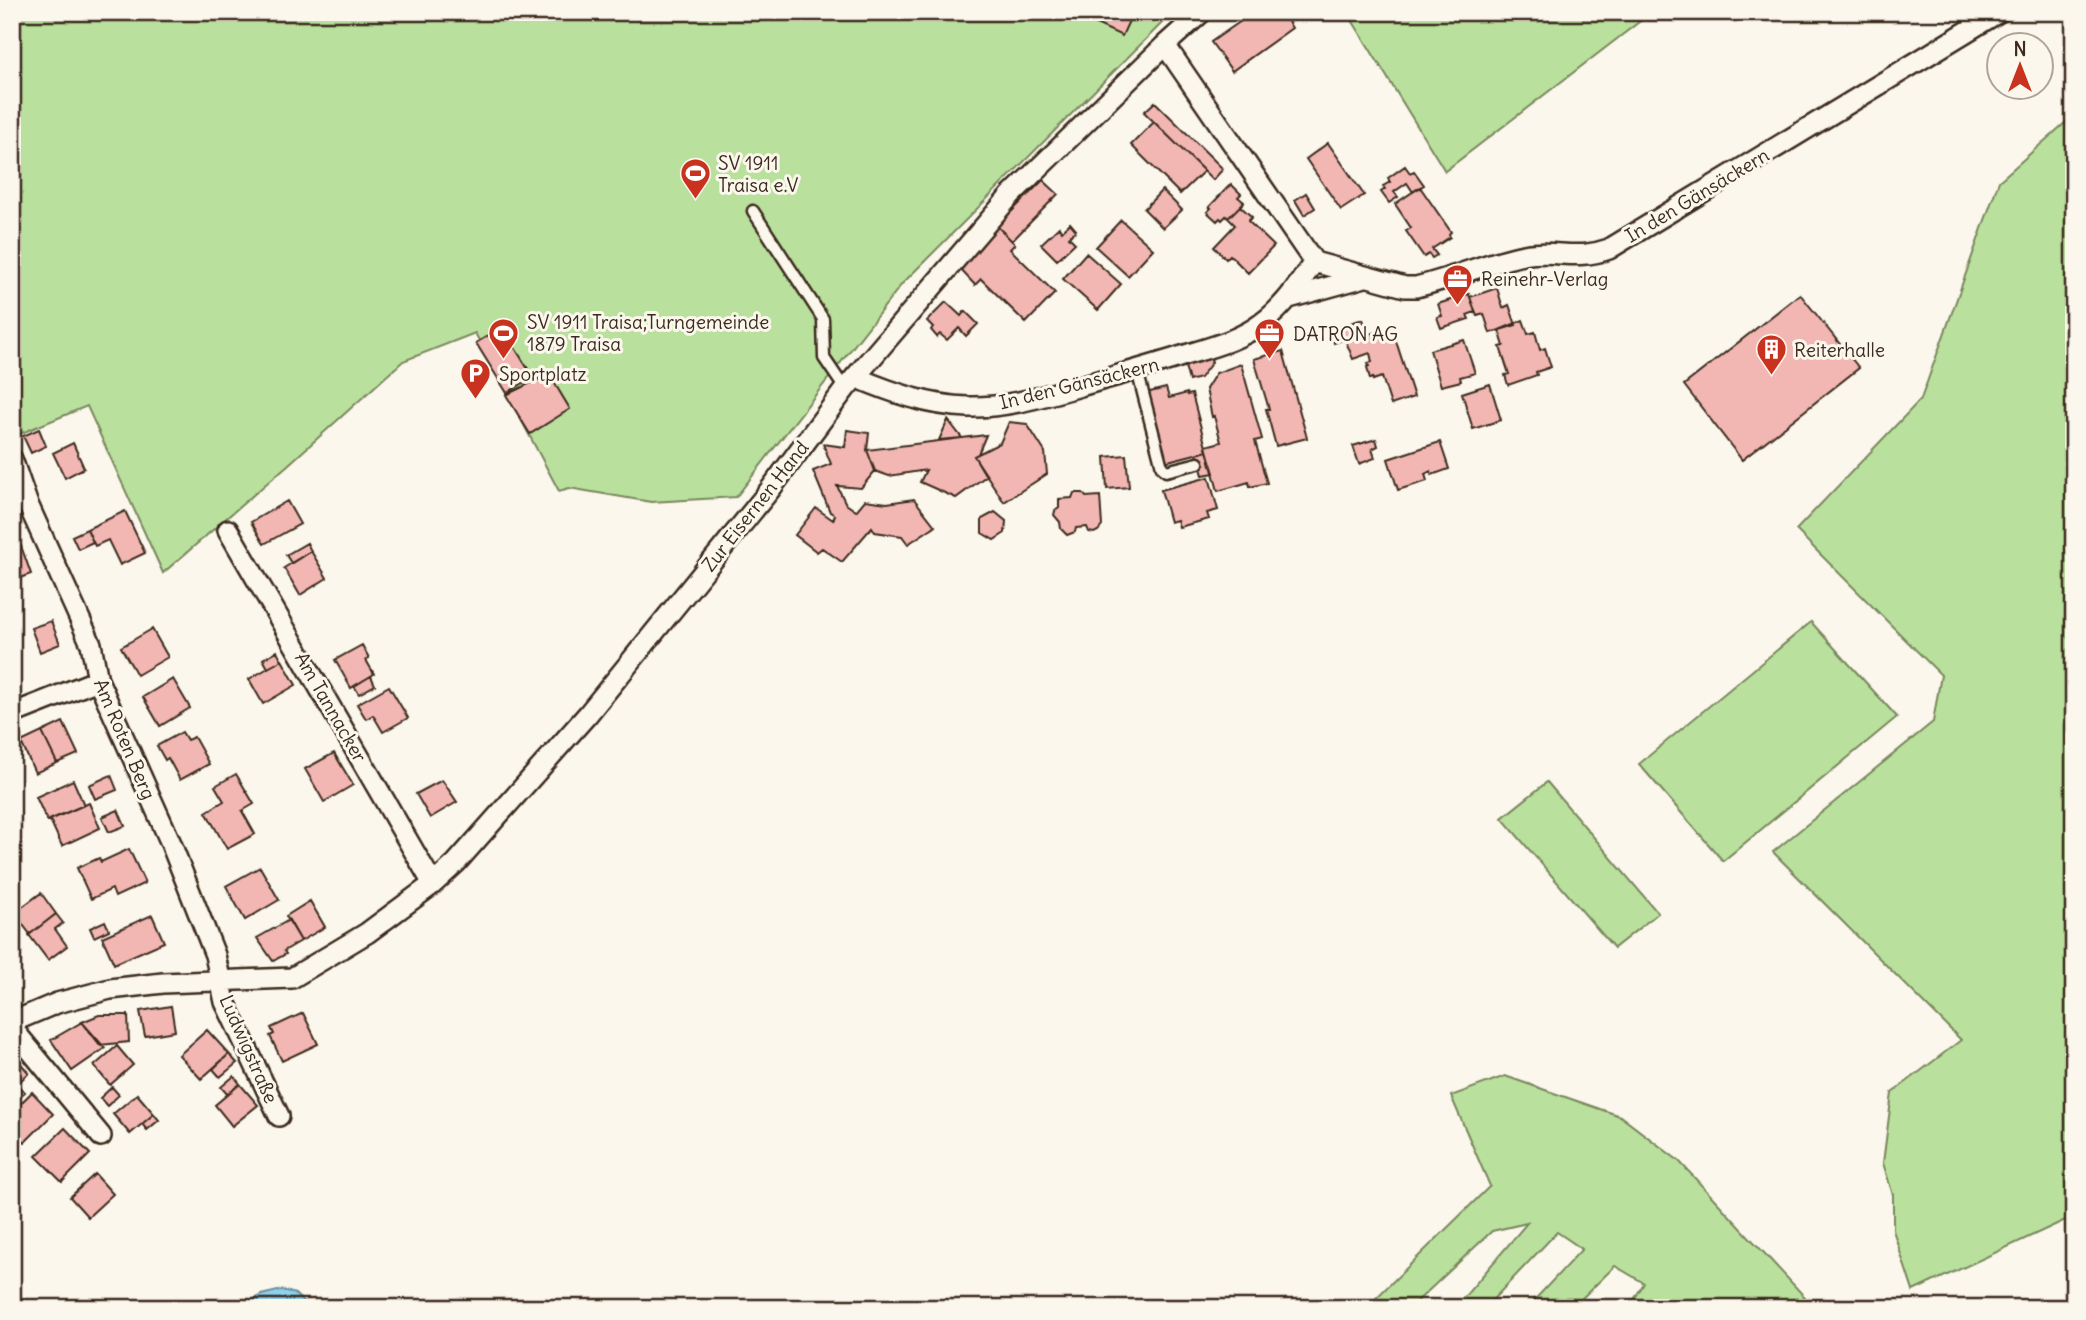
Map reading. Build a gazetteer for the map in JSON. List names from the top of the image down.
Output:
{
  "streets": {
    "street": [
      "In den Gänsäckern",
      "Zur Eisernen Hand",
      "Am Tannacker",
      "Am Roten Berg",
      "Ludwigstraße"
    ]
  },
  "crossings": [
    ["In den Gänsäckern", "Zur Eisernen Hand"],
    ["Zur Eisernen Hand", "Am Tannacker"],
    ["Zur Eisernen Hand", "Ludwigstraße"],
    ["Am Roten Berg", "Ludwigstraße"]
  ],
  "places": {
    "sports": ["SV 1911 Traisa e.V", "SV 1911 Traisa;Turngemeinde 1879 Traisa"],
    "office": ["Reinehr-Verlag", "DATRON AG"],
    "building": ["Reiterhalle"],
    "parking": ["Sportplatz"]
  },
  "north": "top"
}
